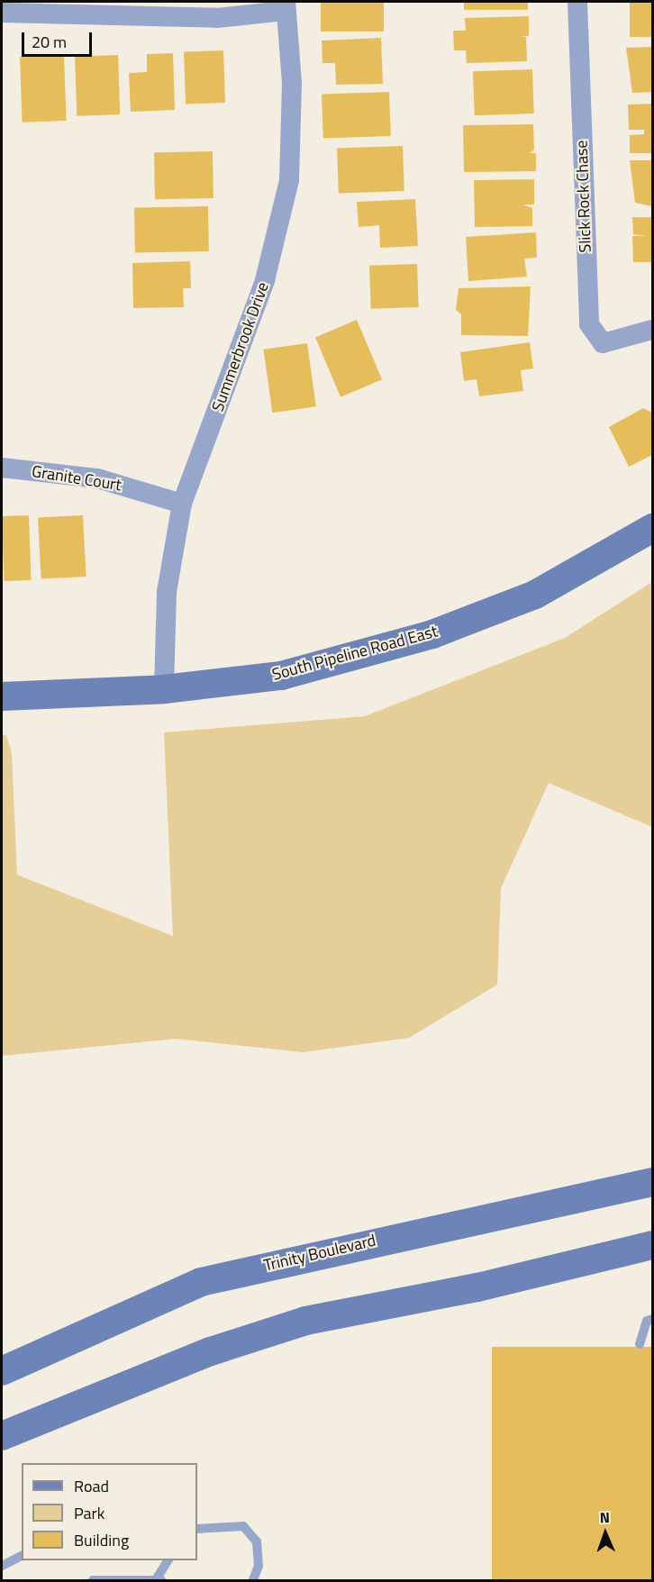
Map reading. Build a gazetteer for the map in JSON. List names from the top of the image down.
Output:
{
  "streets": {
    "main road": ["South Pipeline Road East", "Trinity Boulevard"],
    "street": ["Slick Rock Chase", "Summerbrook Drive", "Granite Court"]
  },
  "crossings": [
    ["Summerbrook Drive", "Granite Court"],
    ["Summerbrook Drive", "South Pipeline Road East"]
  ],
  "legend": ["Road", "Park", "Building"],
  "scale_bar": "20 m",
  "north": "top"
}
